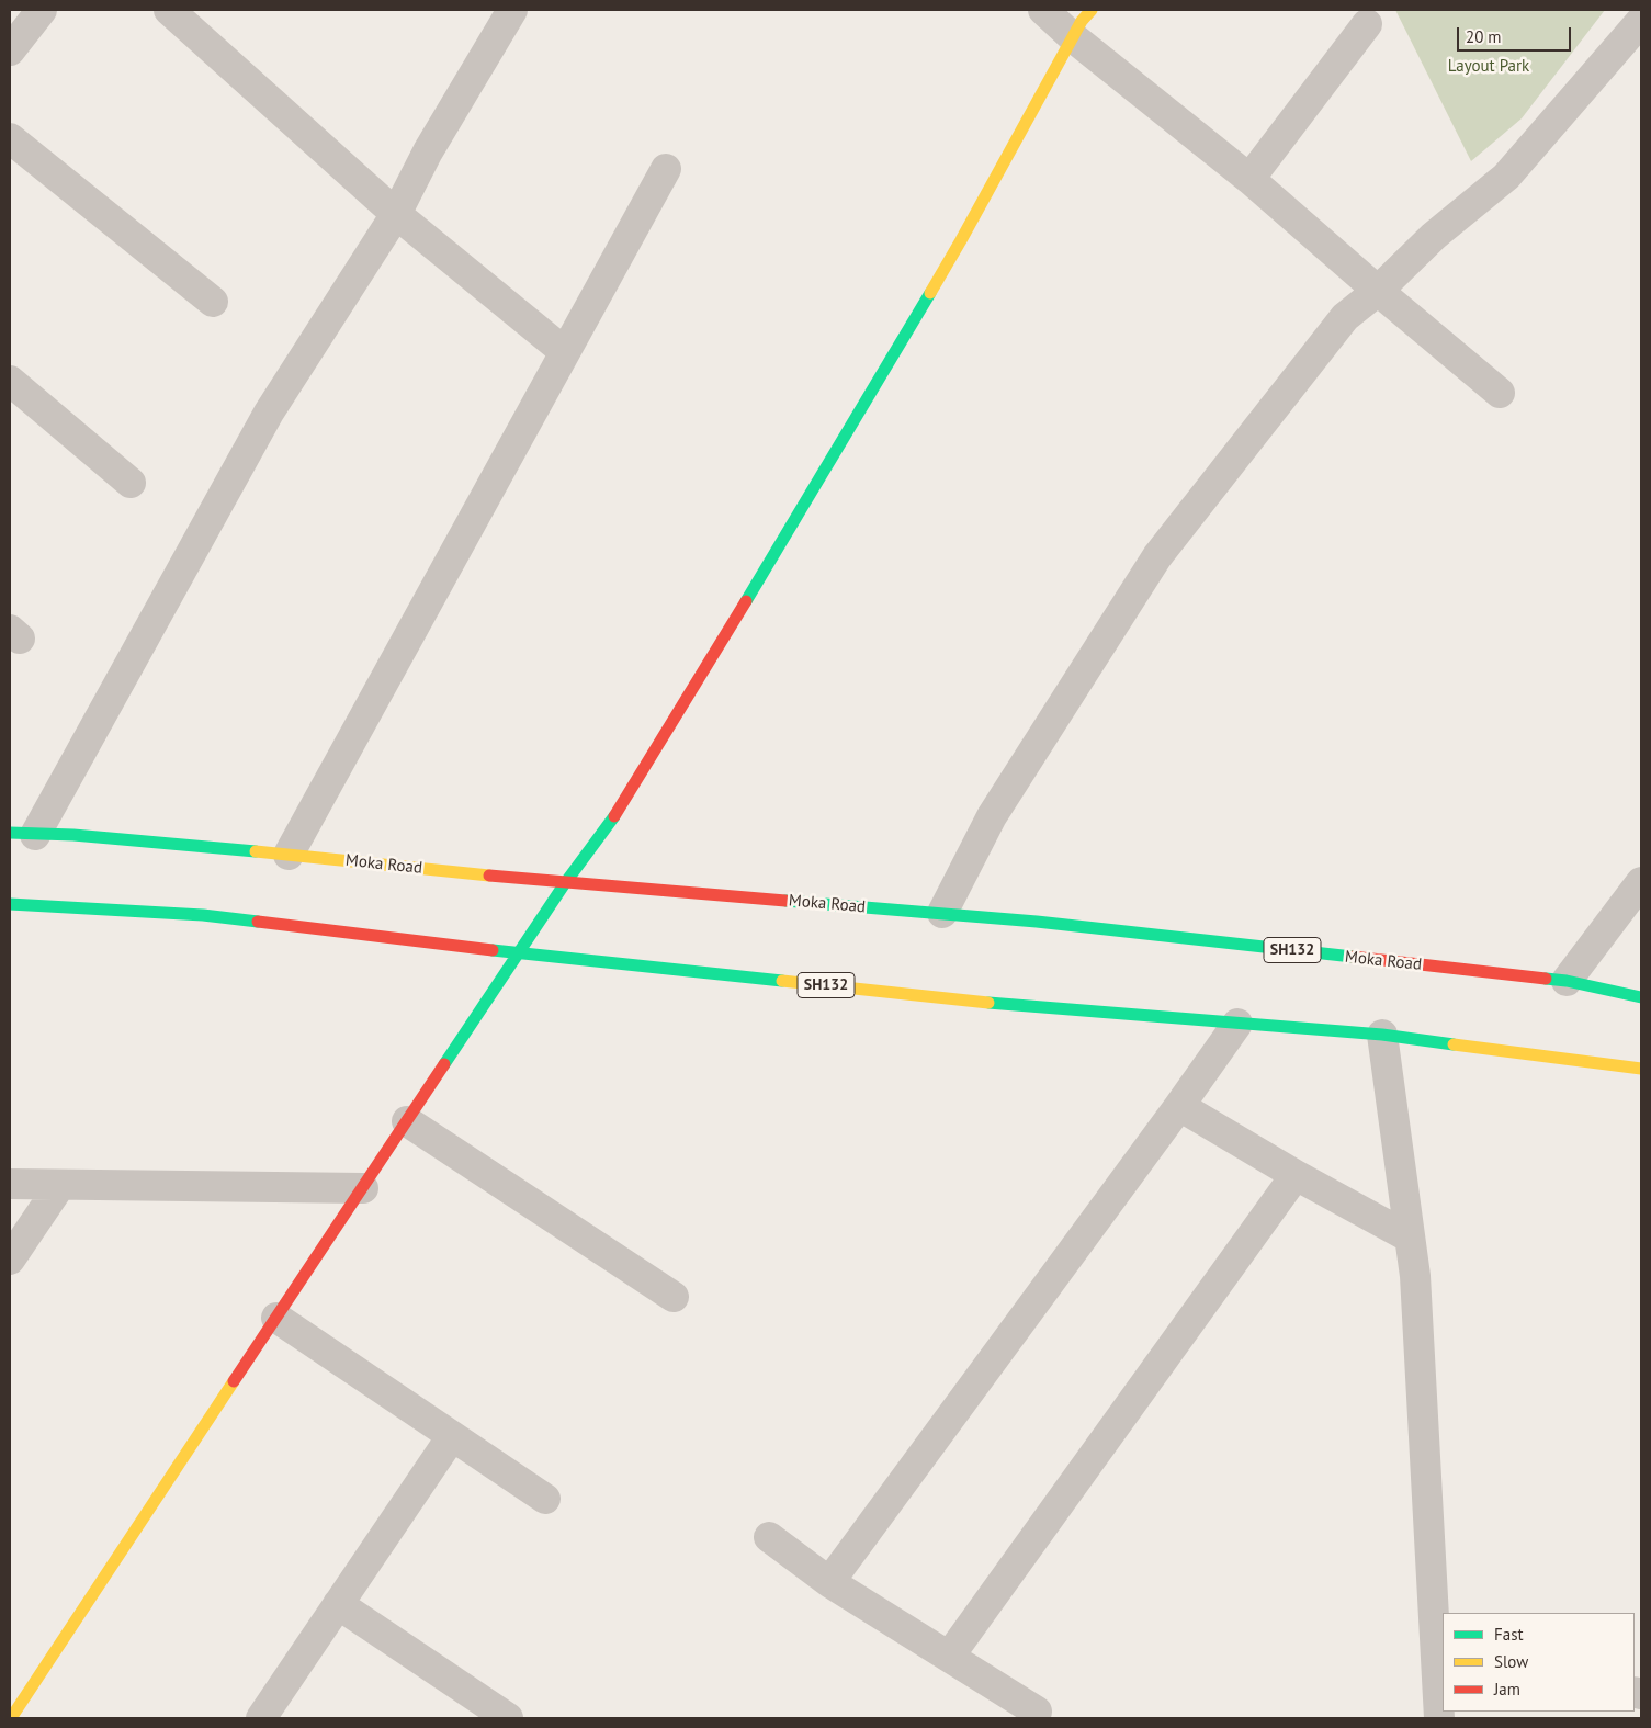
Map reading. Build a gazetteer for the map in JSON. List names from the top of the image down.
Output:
{
  "streets": {
    "main road": ["Moka Road", "SH132"]
  },
  "parks": ["Layout Park"],
  "legend": ["Fast", "Slow", "Jam"],
  "scale_bar": "20 m"
}
